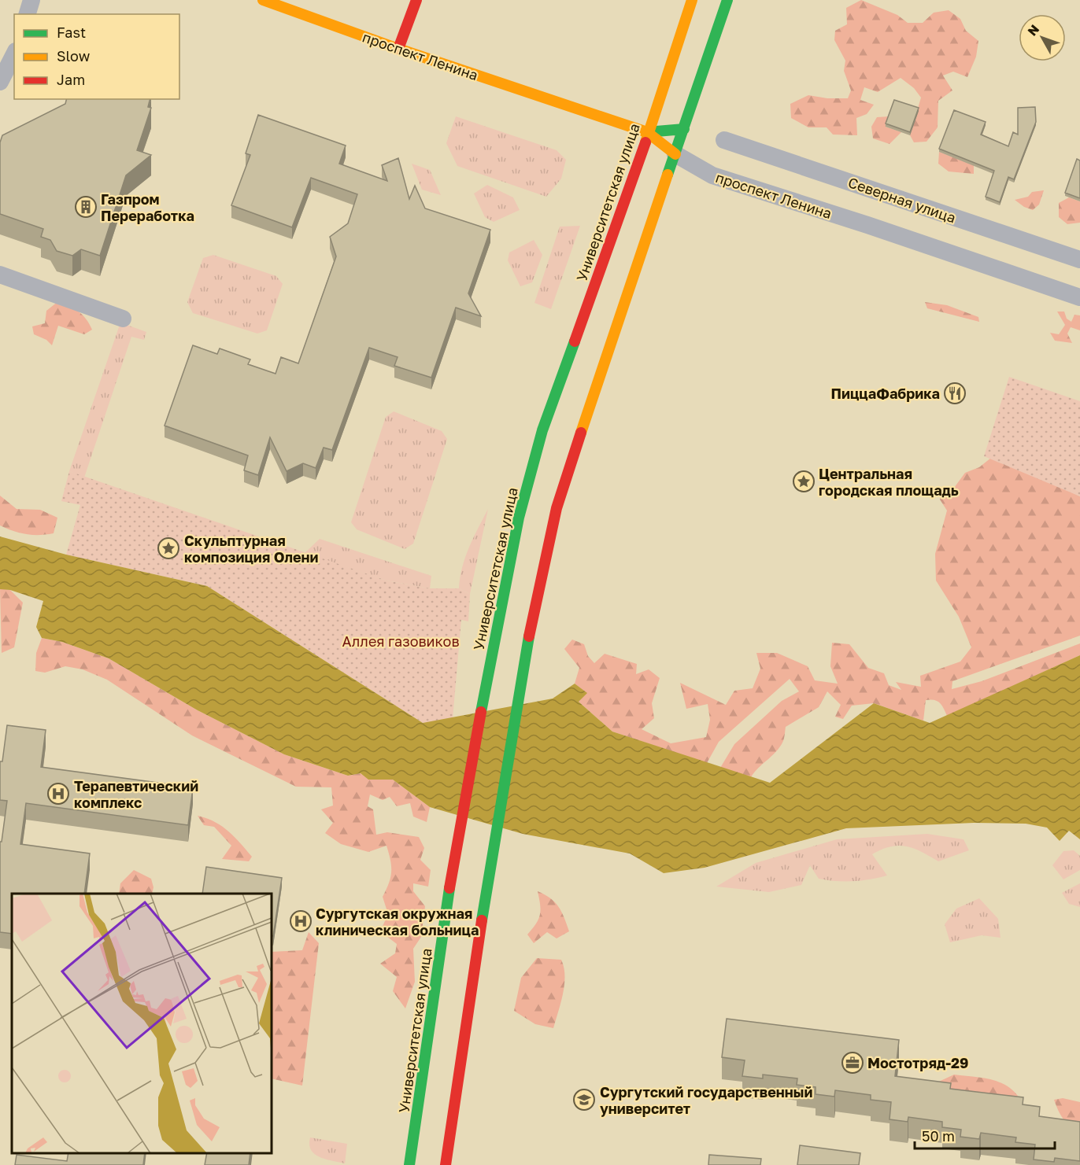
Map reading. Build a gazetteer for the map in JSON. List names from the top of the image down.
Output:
{
  "streets": {
    "main road": ["проспект Ленина", "Университетская улица"],
    "street": ["Северная улица"]
  },
  "crossings": [
    ["проспект Ленина", "Университетская улица"]
  ],
  "parks": ["Аллея газовиков"],
  "places": {
    "building": ["Газпром Переработка"],
    "restaurant": ["ПиццаФабрика"],
    "place": ["Центральная городская площадь", "Скульптурная композиция Олени"],
    "hospital": ["Терапевтический комплекс", "Сургутская окружная клиническая больница"],
    "office": ["Мостотряд-29"],
    "school or university": ["Сургутский государственный университет"]
  },
  "legend": ["Fast", "Slow", "Jam"],
  "scale_bar": "50 m",
  "north": "top left"
}
